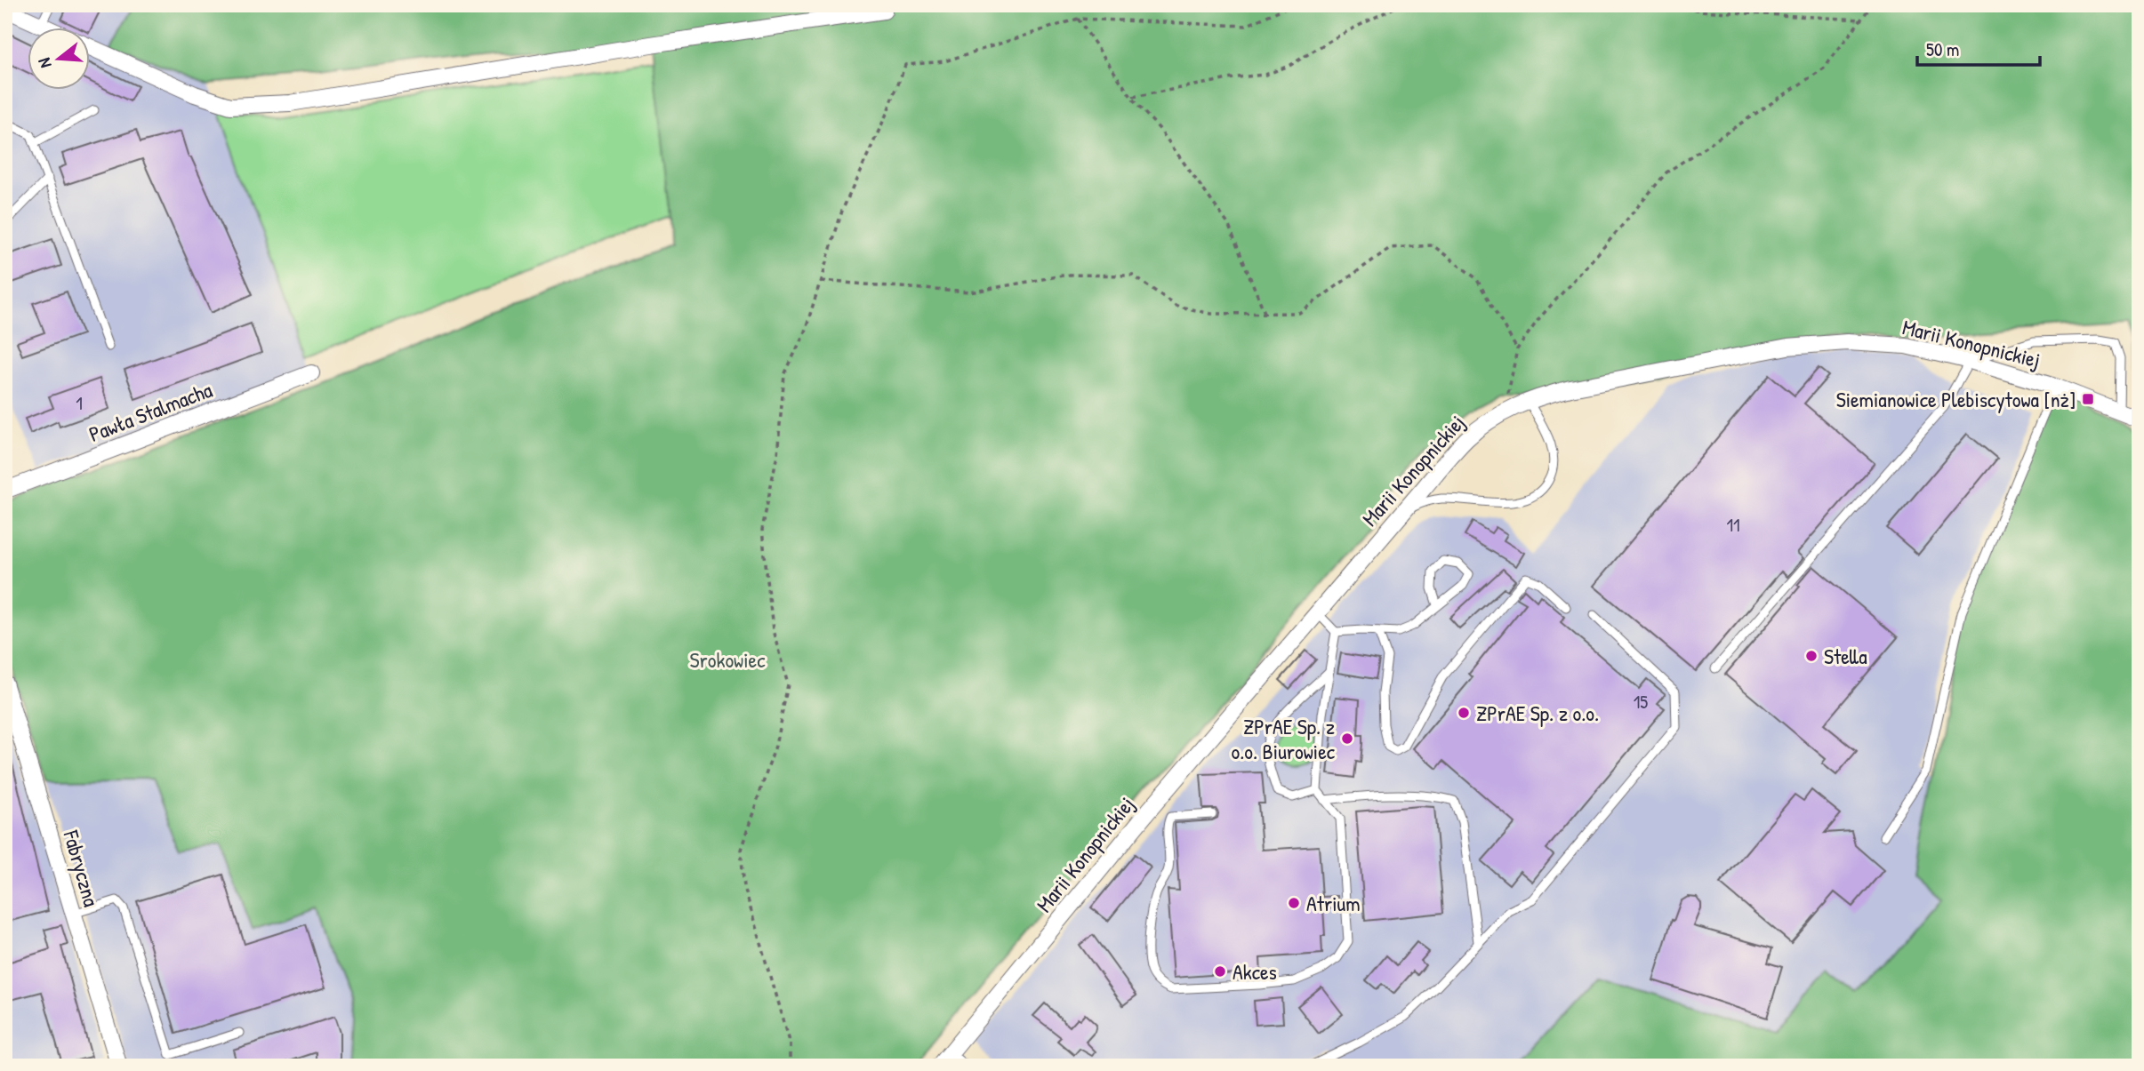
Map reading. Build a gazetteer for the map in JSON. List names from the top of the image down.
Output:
{
  "streets": {
    "street": ["Marii Konopnickiej", "Pawła Stalmacha", "Fabryczna"]
  },
  "parks": ["Srokowiec"],
  "places": {
    "transit": ["Siemianowice Plebiscytowa [nż]"],
    "other": [
      "Stella",
      "ZPrAE Sp. z o.o.",
      "ZPrAE Sp. z o.o. Biurowiec",
      "Atrium",
      "Akces"
    ]
  },
  "house_numbers": ["1", "11", "15"],
  "scale_bar": "50 m",
  "north": "left"
}
